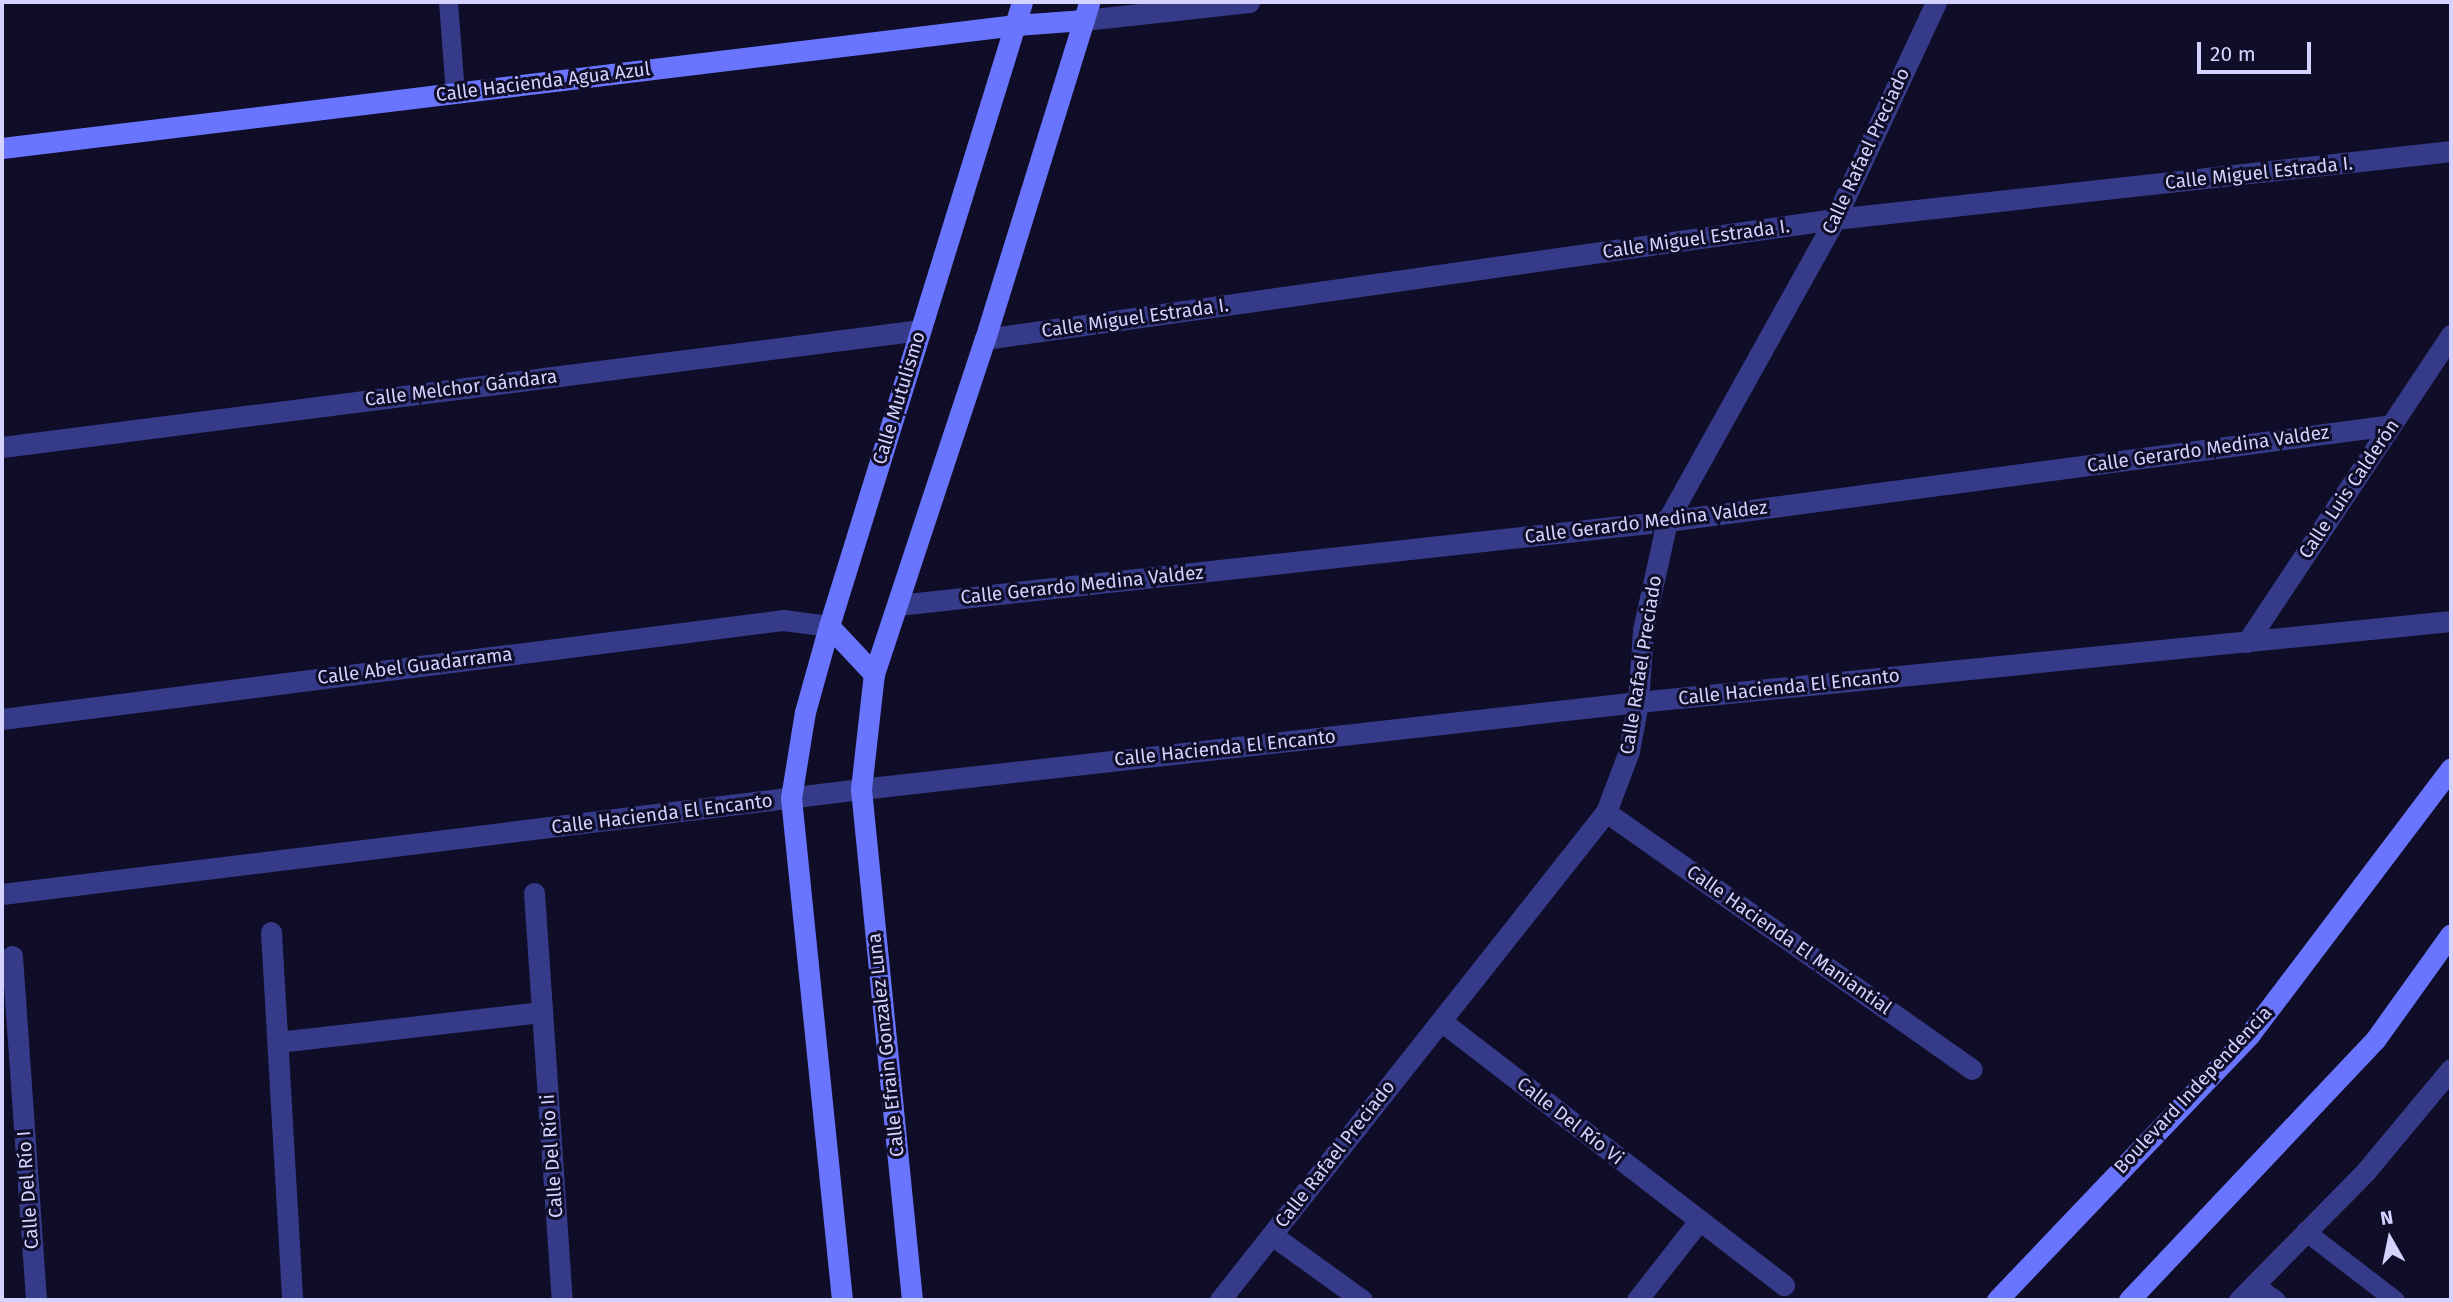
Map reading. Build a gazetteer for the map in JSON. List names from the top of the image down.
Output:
{
  "streets": {
    "street": [
      "Calle Hacienda Agua Azul",
      "Calle Rafael Preciado",
      "Calle Miguel Estrada I.",
      "Calle Melchor Gándara",
      "Calle Mutulismo",
      "Calle Gerardo Medina Valdez",
      "Calle Luis Calderón",
      "Calle Abel Guadarrama",
      "Calle Hacienda El Encanto",
      "Calle Hacienda El Maniantial",
      "Calle Efrain Gonzalez Luna",
      "Boulevard Independencia",
      "Calle Del Río Vi",
      "Calle Del Río Ii",
      "Calle Del Río I"
    ]
  },
  "crossings": [
    ["Calle Hacienda Agua Azul", "Calle Mutulismo"],
    ["Calle Rafael Preciado", "Calle Miguel Estrada I."],
    ["Calle Rafael Preciado", "Calle Gerardo Medina Valdez"],
    ["Calle Rafael Preciado", "Calle Hacienda El Encanto"],
    ["Calle Rafael Preciado", "Calle Hacienda El Maniantial"],
    ["Calle Rafael Preciado", "Calle Del Río Vi"],
    ["Calle Melchor Gándara", "Calle Mutulismo"],
    ["Calle Mutulismo", "Calle Abel Guadarrama"],
    ["Calle Mutulismo", "Calle Hacienda El Encanto"],
    ["Calle Gerardo Medina Valdez", "Calle Luis Calderón"],
    ["Calle Luis Calderón", "Calle Hacienda El Encanto"],
    ["Calle Hacienda El Encanto", "Calle Efrain Gonzalez Luna"]
  ],
  "scale_bar": "20 m",
  "north": "top"
}
